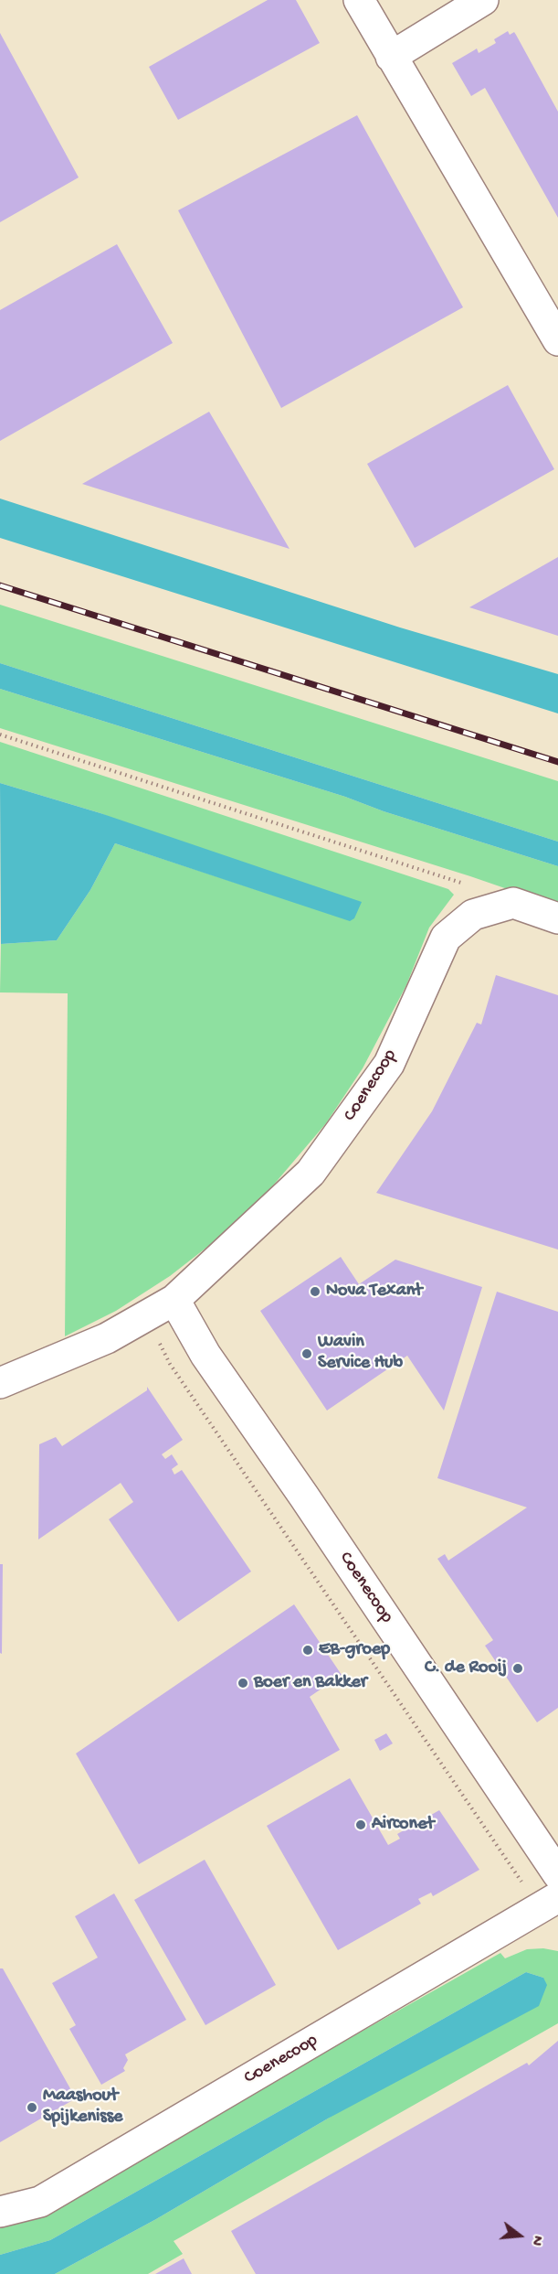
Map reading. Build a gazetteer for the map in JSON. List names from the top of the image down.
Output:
{
  "streets": {
    "street": ["Coenecoop"]
  },
  "places": [
    "Nova Texant",
    "Wavin Service Hub",
    "EB-groep",
    "C. de Rooij",
    "Boer en Bakker",
    "Airconet",
    "Maashout Spijkenisse"
  ],
  "north": "right"
}
